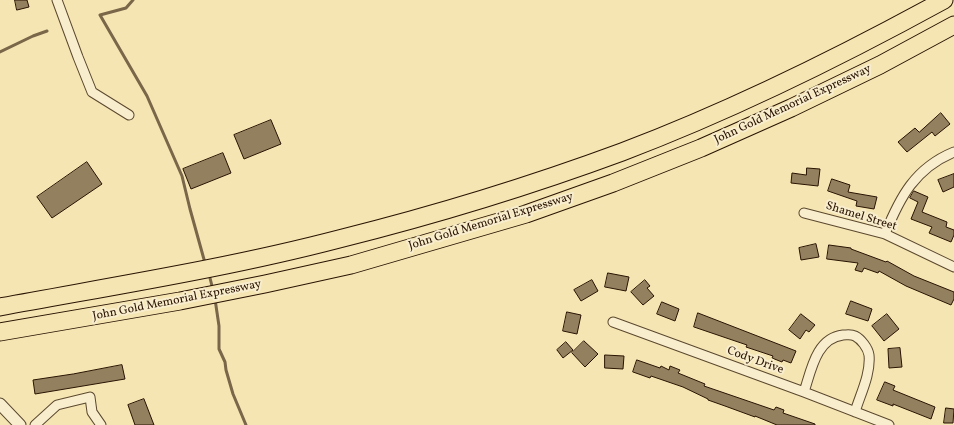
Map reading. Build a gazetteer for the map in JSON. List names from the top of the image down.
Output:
{
  "streets": {
    "highway": ["John Gold Memorial Expressway"],
    "street": ["Shamel Street", "Cody Drive"]
  }
}
